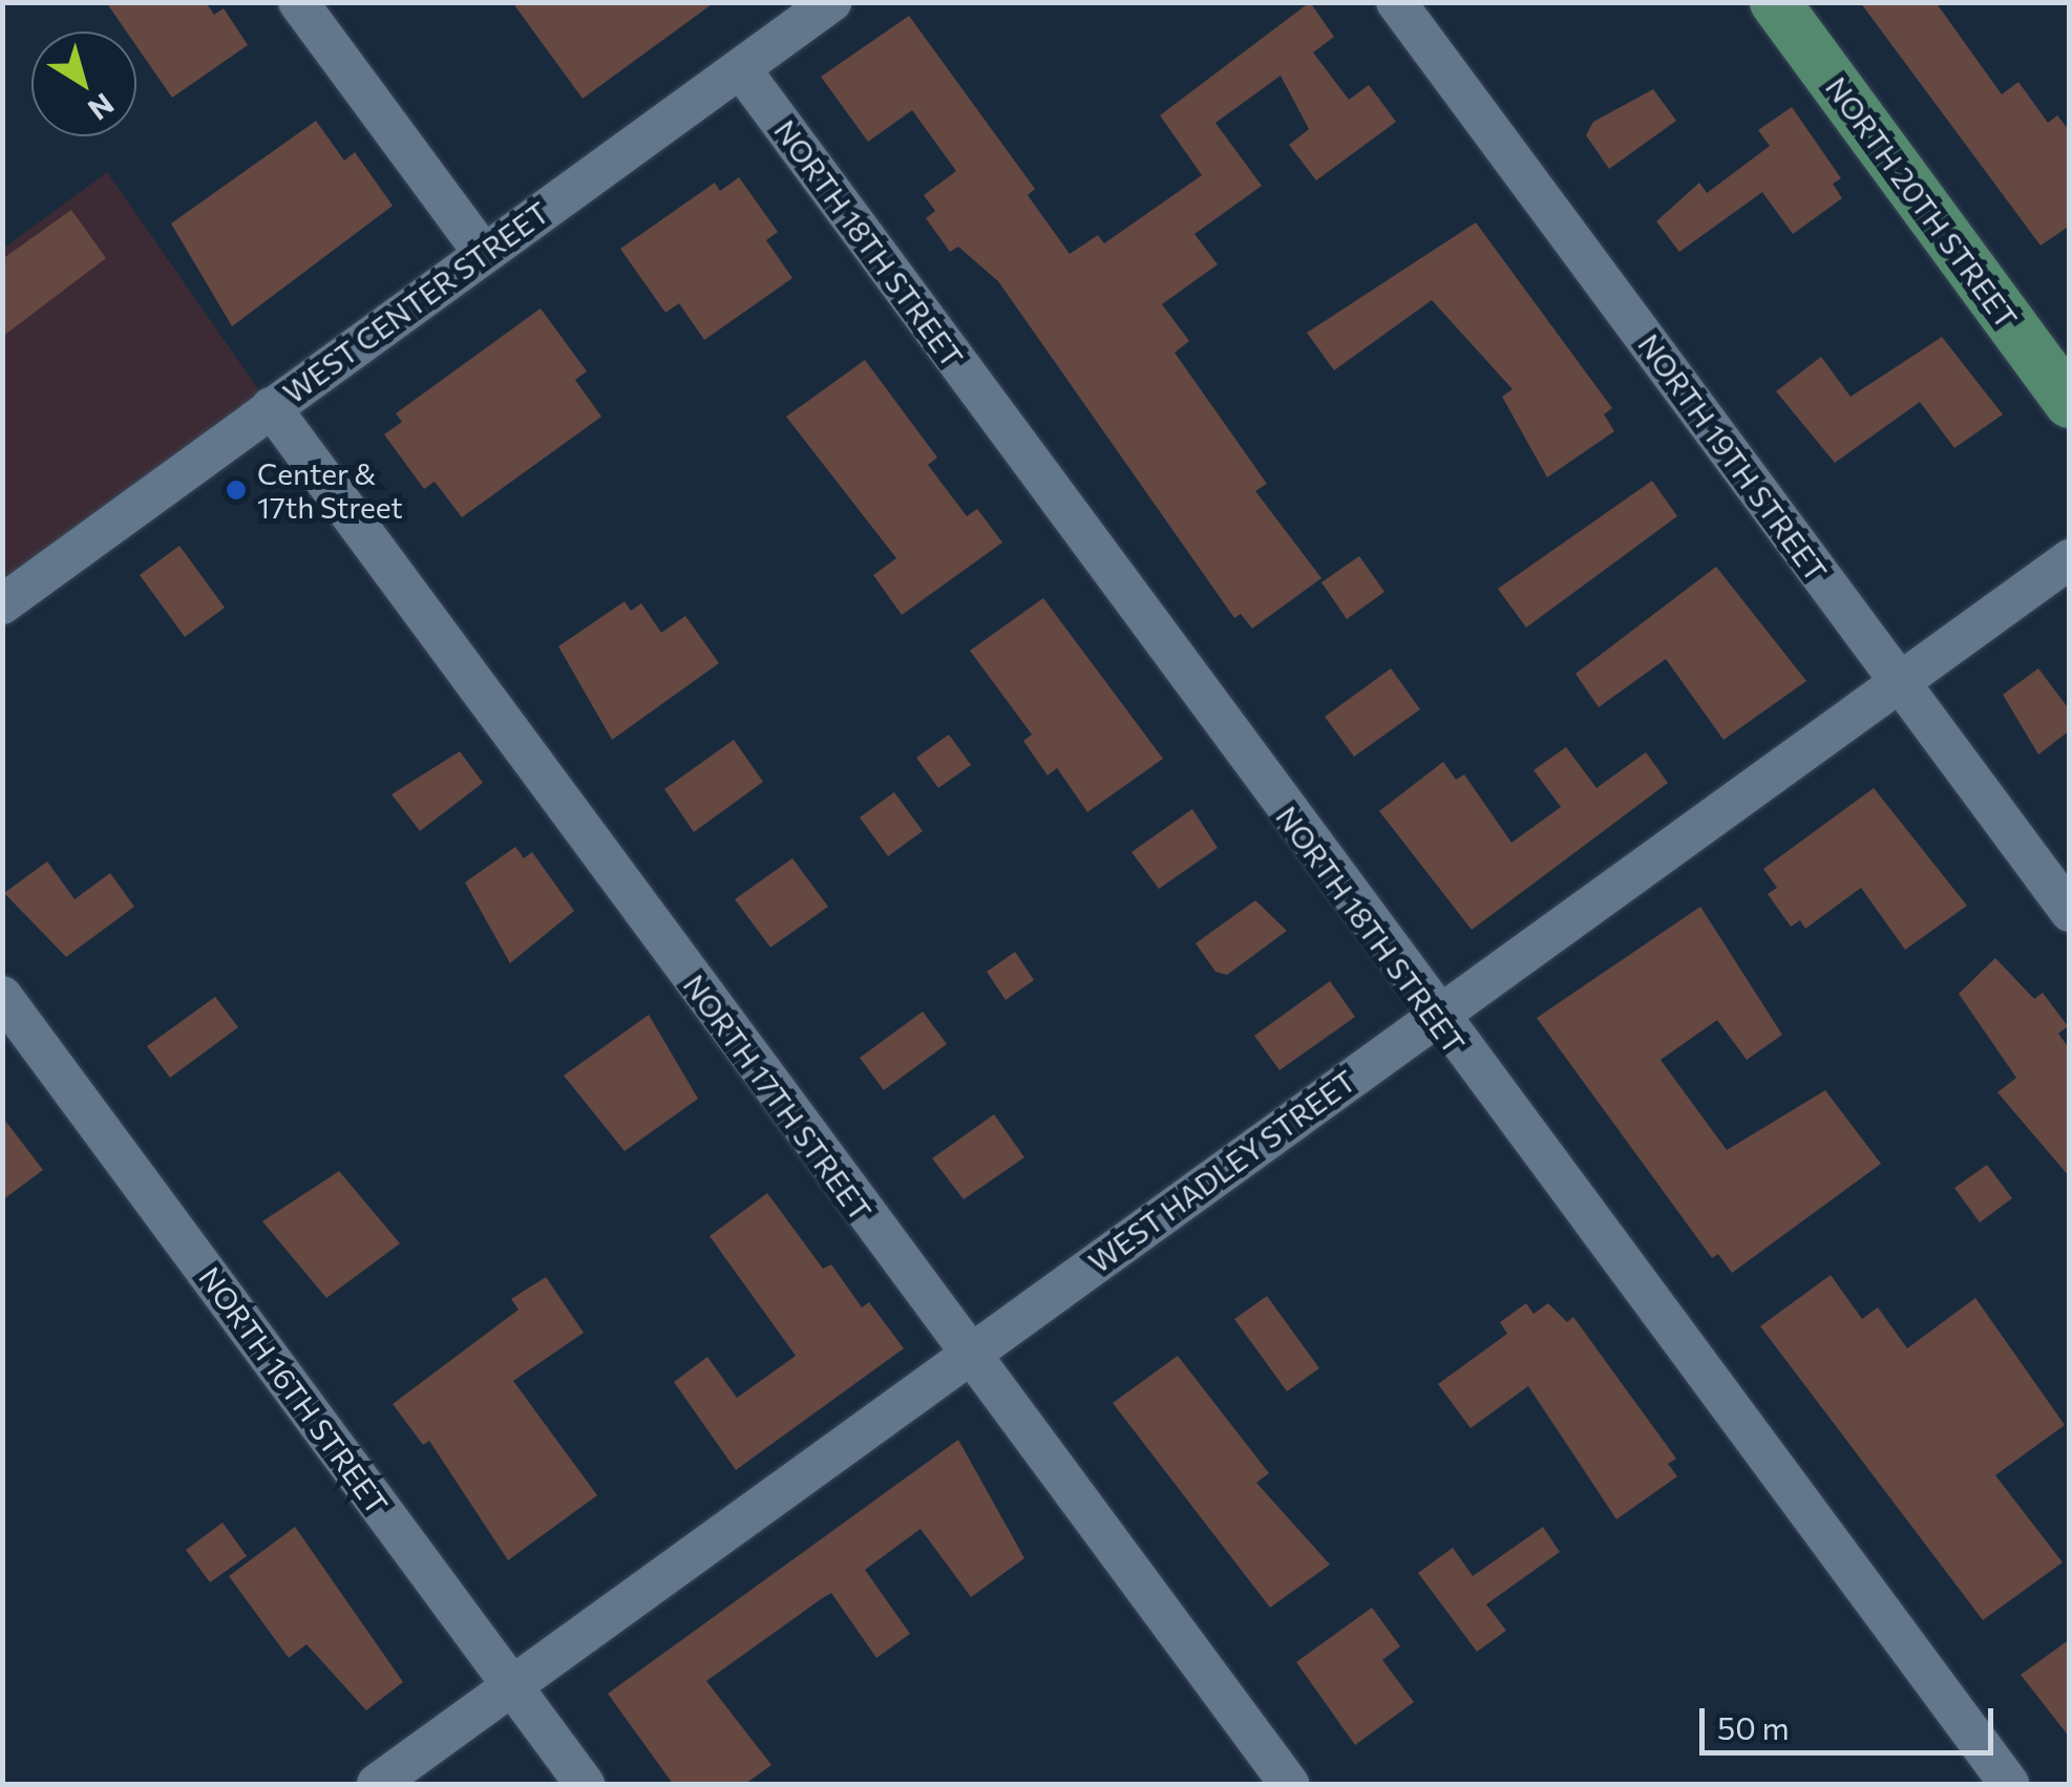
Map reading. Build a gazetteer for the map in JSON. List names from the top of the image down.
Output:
{
  "streets": {
    "main road": ["NORTH 20TH STREET"],
    "street": [
      "NORTH 18TH STREET",
      "WEST CENTER STREET",
      "NORTH 19TH STREET",
      "NORTH 17TH STREET",
      "WEST HADLEY STREET",
      "NORTH 16TH STREET"
    ]
  },
  "crossings": [
    ["NORTH 18TH STREET", "WEST CENTER STREET"],
    ["NORTH 18TH STREET", "WEST HADLEY STREET"],
    ["WEST CENTER STREET", "NORTH 17TH STREET"],
    ["NORTH 19TH STREET", "WEST HADLEY STREET"],
    ["NORTH 17TH STREET", "WEST HADLEY STREET"],
    ["WEST HADLEY STREET", "NORTH 16TH STREET"]
  ],
  "places": ["Center & 17th Street"],
  "scale_bar": "50 m",
  "north": "bottom right"
}
